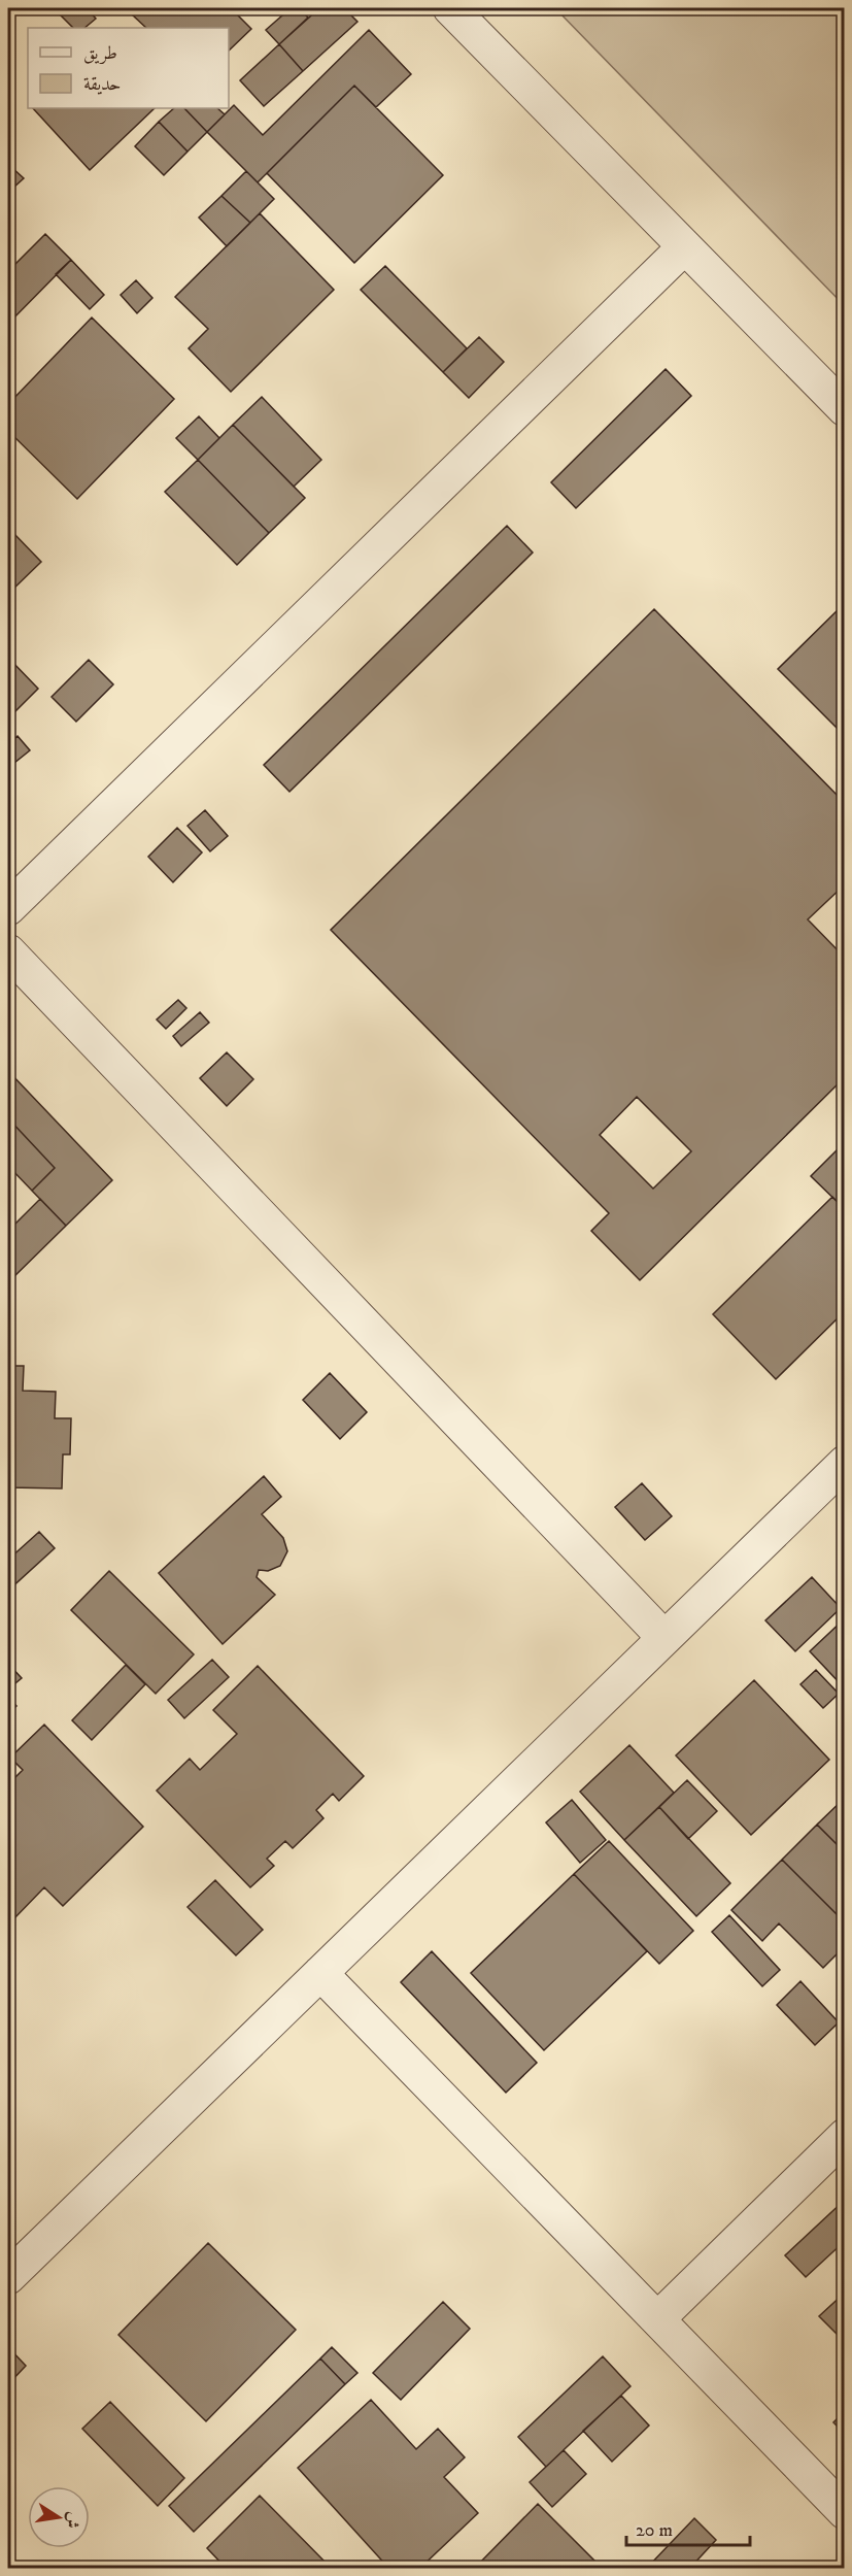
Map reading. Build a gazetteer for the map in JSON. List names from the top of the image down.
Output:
{
  "legend": ["طريق", "حديقة"],
  "scale_bar": "20 m",
  "north": "right"
}
